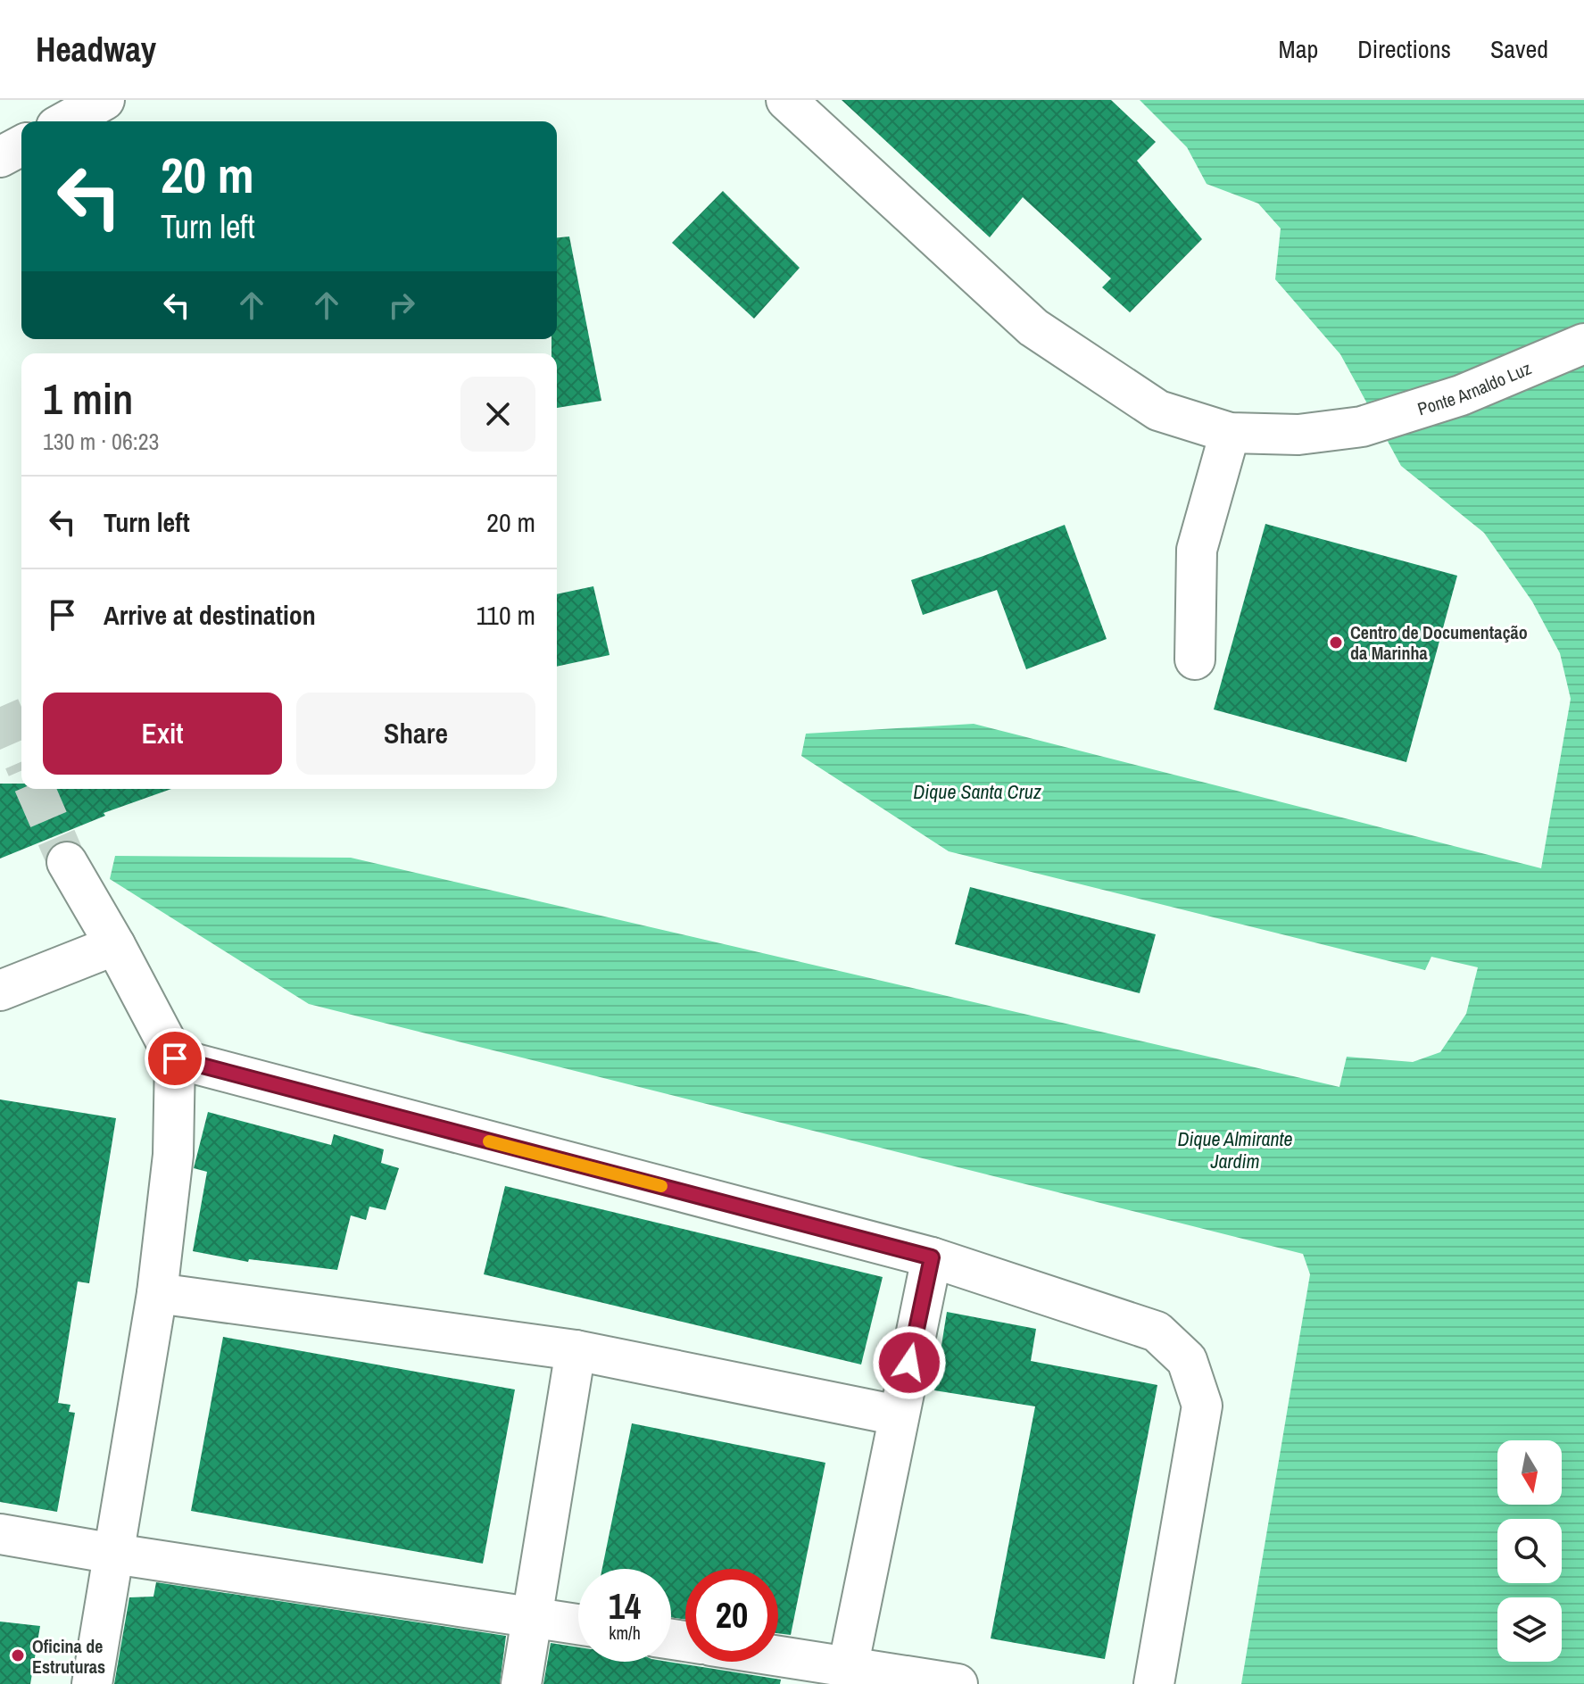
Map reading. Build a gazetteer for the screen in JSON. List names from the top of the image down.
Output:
{
  "streets": {
    "lane": ["Ponte Arnaldo Luz"]
  },
  "water": ["Dique Santa Cruz", "Dique Almirante Jardim"],
  "places": ["Centro de Documentação da Marinha", "Oficina de Estruturas"],
  "north": "bottom",
  "page": {
    "header": "Headway",
    "nav": ["Map", "Directions", "Saved"],
    "turn": ["20 m", "Turn left"],
    "heading": ["1 min", "130 m · 06:23"],
    "list": [
      {
        "name": "Turn left",
        "value": "20 m"
      },
      {
        "name": "Arrive at destination",
        "value": "110 m"
      }
    ],
    "buttons": ["Exit", "Share"],
    "speed": "14 km/h",
    "limit": "20"
  }
}
